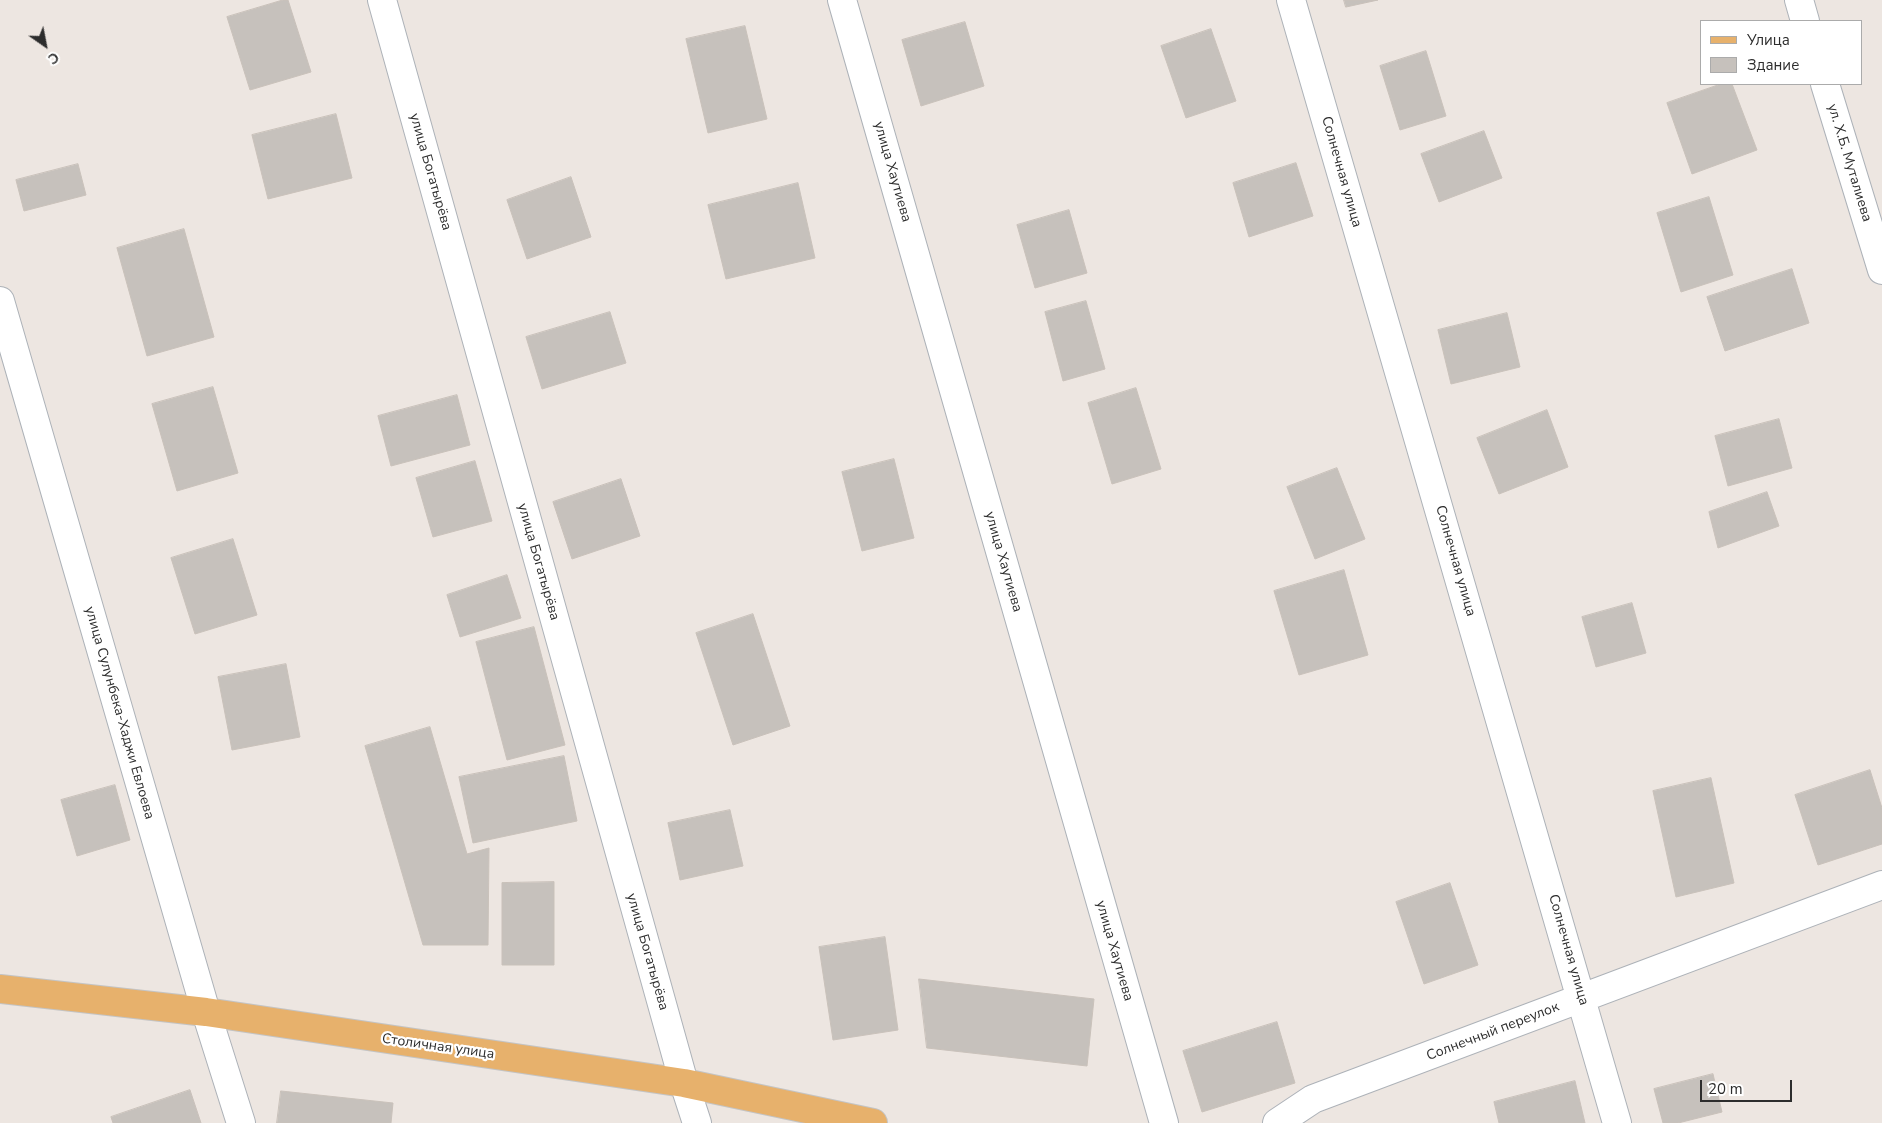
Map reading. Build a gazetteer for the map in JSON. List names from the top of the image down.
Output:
{
  "streets": {
    "main road": ["Столичная улица"],
    "street": [
      "ул. Х.Б. Муталиева",
      "улица Богатырёва",
      "улица Хаутиева",
      "Солнечная улица",
      "улица Сулунбека-Хаджи Евлоева",
      "Солнечный переулок"
    ]
  },
  "crossings": [
    ["улица Богатырёва", "Столичная улица"],
    ["Солнечная улица", "Солнечный переулок"],
    ["улица Сулунбека-Хаджи Евлоева", "Столичная улица"]
  ],
  "legend": ["Улица", "Здание"],
  "scale_bar": "20 m",
  "north": "bottom right"
}
